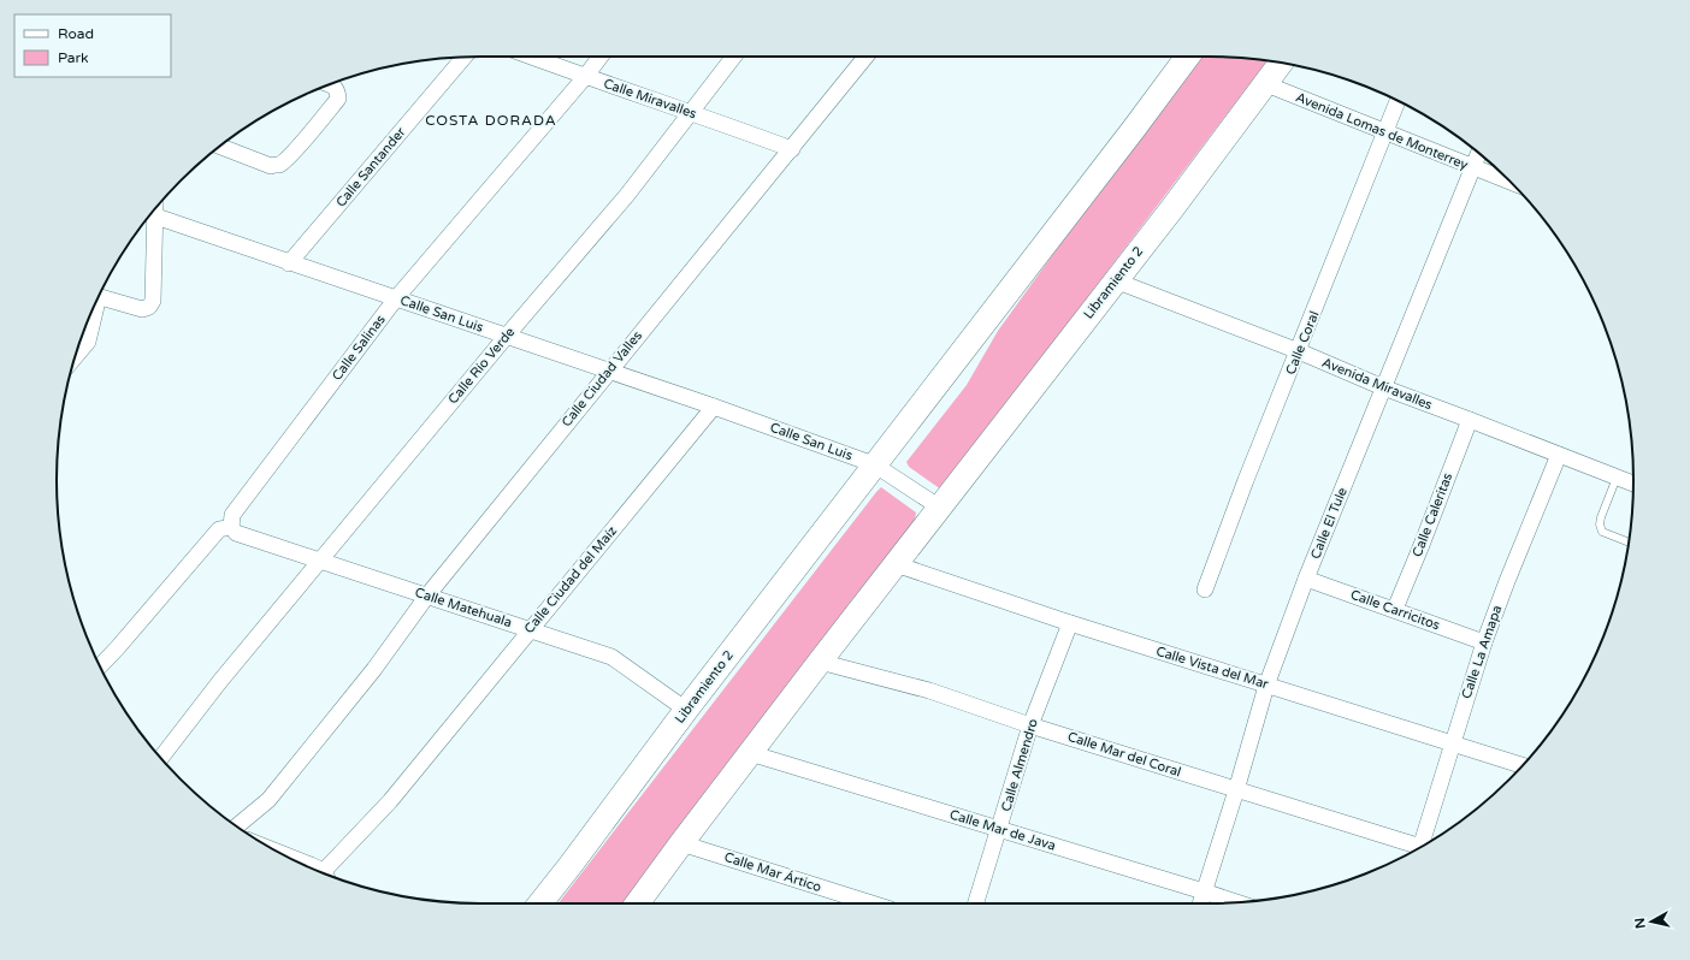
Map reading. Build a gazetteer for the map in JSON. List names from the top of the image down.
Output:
{
  "streets": {
    "main road": ["Libramiento 2"],
    "street": [
      "Calle Miravalles",
      "Avenida Lomas de Monterrey",
      "Calle Santander",
      "Calle San Luis",
      "Calle Coral",
      "Calle Salinas",
      "Calle Río Verde",
      "Calle Ciudad Valles",
      "Avenida Miravalles",
      "Calle Caleritas",
      "Calle El Tule",
      "Calle Ciudad del Maíz",
      "Calle Matehuala",
      "Calle Carricitos",
      "Calle La Amapa",
      "Calle Vista del Mar",
      "Calle Mar del Coral",
      "Calle Almendro",
      "Calle Mar de Java",
      "Calle Mar Ártico"
    ]
  },
  "crossings": [
    ["Calle Miravalles", "Calle Salinas"],
    ["Calle Miravalles", "Calle Río Verde"],
    ["Calle Miravalles", "Calle Ciudad Valles"],
    ["Avenida Lomas de Monterrey", "Libramiento 2"],
    ["Avenida Lomas de Monterrey", "Calle Coral"],
    ["Avenida Lomas de Monterrey", "Calle El Tule"],
    ["Calle Santander", "Calle San Luis"],
    ["Libramiento 2", "Calle San Luis"],
    ["Libramiento 2", "Avenida Miravalles"],
    ["Libramiento 2", "Calle Matehuala"],
    ["Libramiento 2", "Calle Vista del Mar"],
    ["Libramiento 2", "Calle Mar del Coral"],
    ["Libramiento 2", "Calle Mar de Java"],
    ["Libramiento 2", "Calle Mar Ártico"],
    ["Calle San Luis", "Calle Salinas"],
    ["Calle San Luis", "Calle Río Verde"],
    ["Calle San Luis", "Calle Ciudad Valles"],
    ["Calle San Luis", "Calle Ciudad del Maíz"],
    ["Calle Coral", "Avenida Miravalles"],
    ["Calle Salinas", "Calle Matehuala"],
    ["Calle Río Verde", "Calle Matehuala"],
    ["Calle Ciudad Valles", "Calle Matehuala"],
    ["Avenida Miravalles", "Calle Caleritas"],
    ["Avenida Miravalles", "Calle El Tule"],
    ["Avenida Miravalles", "Calle La Amapa"],
    ["Calle Caleritas", "Calle Carricitos"],
    ["Calle El Tule", "Calle Carricitos"],
    ["Calle El Tule", "Calle Vista del Mar"],
    ["Calle El Tule", "Calle Mar del Coral"],
    ["Calle El Tule", "Calle Mar de Java"],
    ["Calle Ciudad del Maíz", "Calle Matehuala"],
    ["Calle Carricitos", "Calle La Amapa"],
    ["Calle La Amapa", "Calle Vista del Mar"],
    ["Calle Vista del Mar", "Calle Almendro"],
    ["Calle Mar del Coral", "Calle Almendro"],
    ["Calle Almendro", "Calle Mar de Java"]
  ],
  "districts": ["COSTA DORADA"],
  "legend": ["Road", "Park"],
  "north": "left"
}
